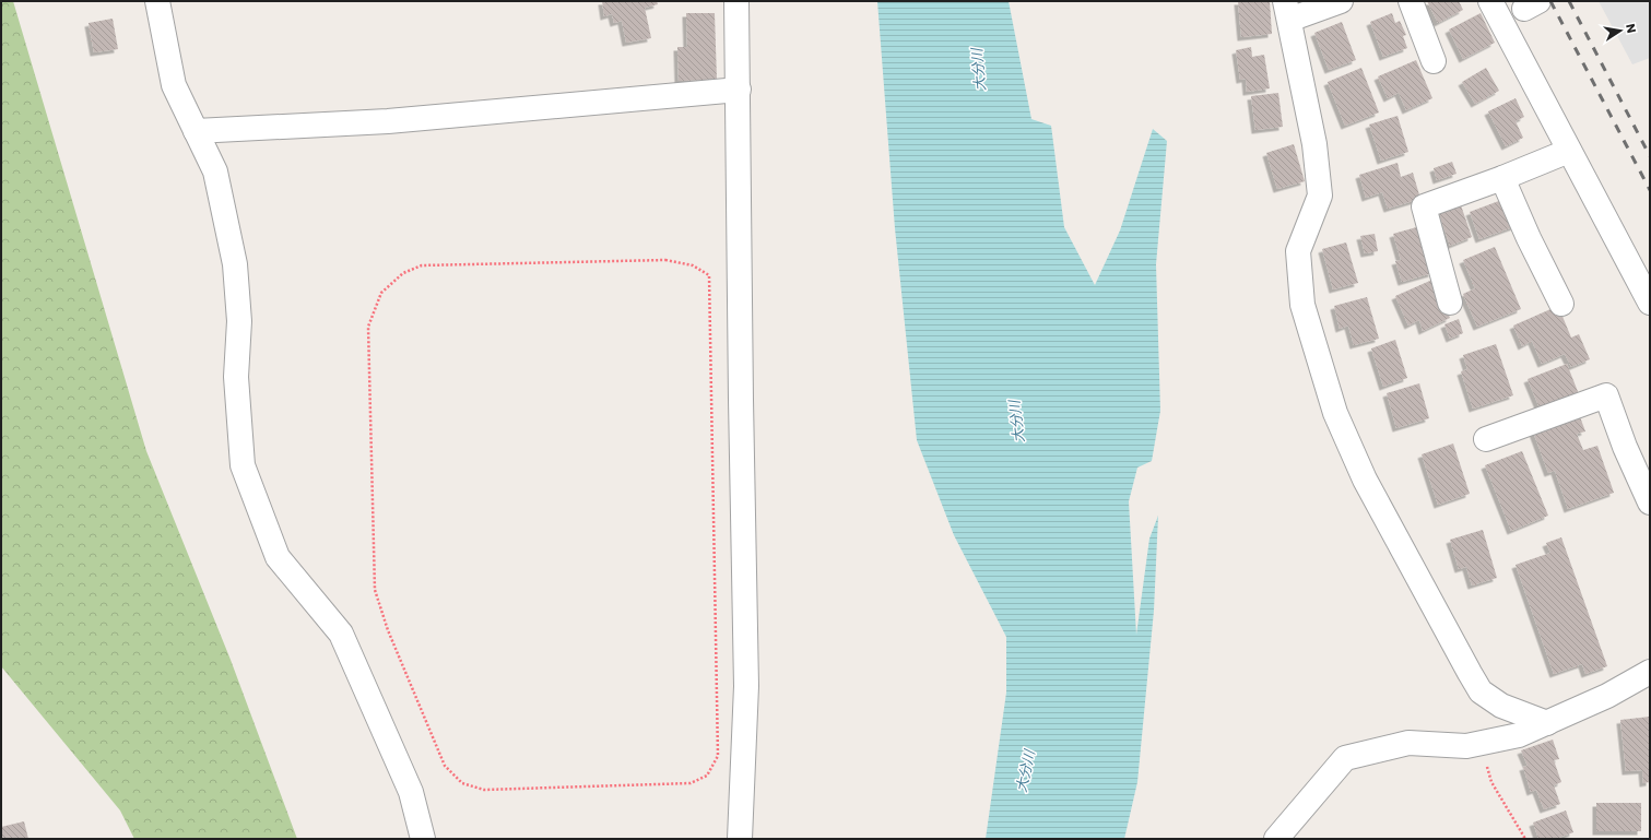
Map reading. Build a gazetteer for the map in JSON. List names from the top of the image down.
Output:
{
  "water": ["大分川"],
  "north": "right"
}
